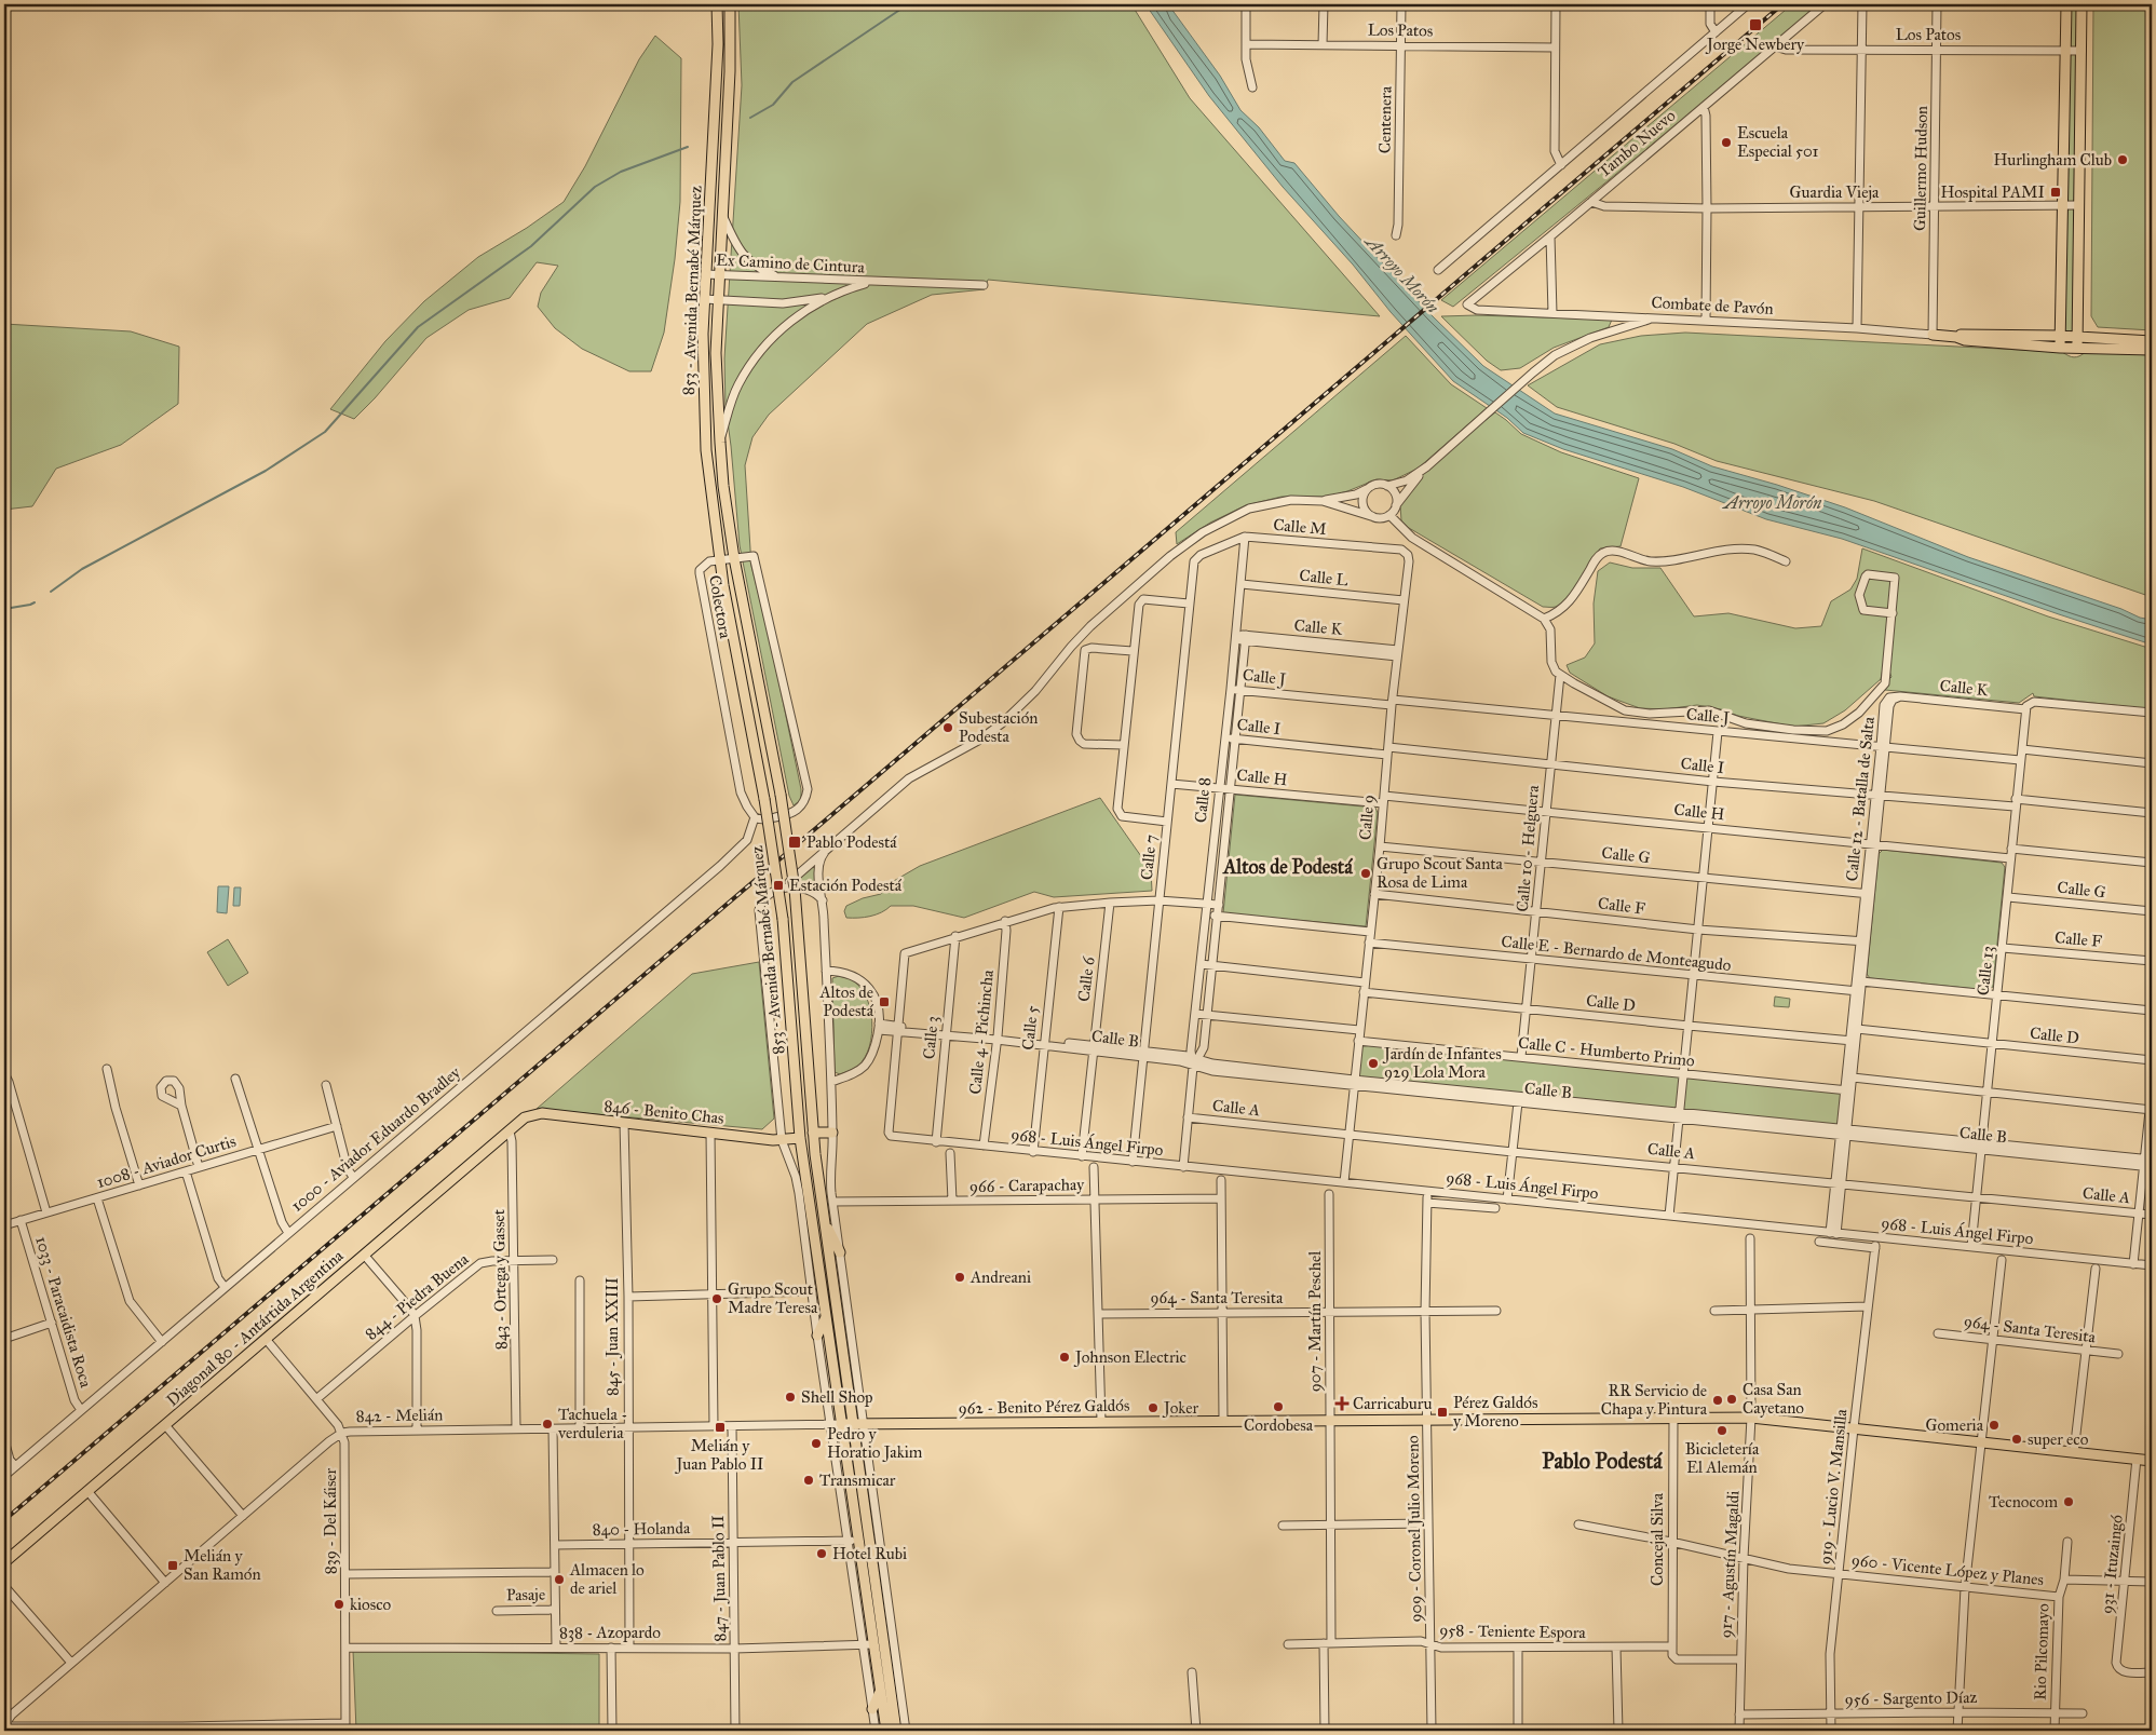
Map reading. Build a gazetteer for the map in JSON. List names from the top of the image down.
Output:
{
  "streets": {
    "main road": [
      "853 - Avenida Bernabé Márquez",
      "Combate de Pavón",
      "846 - Benito Chas",
      "Diagonal 80 - Antártida Argentina",
      "962 - Benito Pérez Galdós"
    ],
    "street": [
      "Los Patos",
      "Centenera",
      "Tambo Nuevo",
      "Guillermo Hudson",
      "Guardia Vieja",
      "Ex Camino de Cintura",
      "Calle M",
      "Calle L",
      "Colectora",
      "Calle K",
      "Calle J",
      "Calle I",
      "Calle H",
      "Calle 12 - Batalla de Salta",
      "Calle 8",
      "Calle 9",
      "Calle 10 - Helguera",
      "Calle G",
      "Calle 7",
      "Calle F",
      "Calle E - Bernardo de Monteagudo",
      "Calle 13",
      "Calle 6",
      "Calle D",
      "Calle 5",
      "Calle 4 - Pichincha",
      "Calle 3",
      "Calle B",
      "Calle C - Humberto Primo",
      "Calle A",
      "1000 - Aviador Eduardo Bradley",
      "968 - Luis Ángel Firpo",
      "1008 - Aviador Curtis",
      "966 - Carapachay",
      "843 - Ortega y Gasset",
      "844 - Piedra Buena",
      "964 - Santa Teresita",
      "1033 - Paracaidista Roca",
      "907 - Martín Peschel",
      "845 - Juan XXIII",
      "842 - Melián",
      "919 - Lucio V. Mansilla",
      "839 - Del Káiser",
      "840 - Holanda",
      "909 - Coronel Julio Moreno",
      "Concejal Silva",
      "917 - Agustín Magaldi",
      "931 - Ituzaingó",
      "960 - Vicente López y Planes",
      "847 - Juan Pablo II",
      "Pasaje",
      "958 - Teniente Espora",
      "838 - Azopardo",
      "Rio Pilcomayo",
      "956 - Sargento Díaz"
    ]
  },
  "crossings": [
    ["Los Patos", "Centenera"],
    ["Los Patos", "Tambo Nuevo"],
    ["Los Patos", "Guillermo Hudson"],
    ["Tambo Nuevo", "Guardia Vieja"],
    ["Tambo Nuevo", "Combate de Pavón"],
    ["Guillermo Hudson", "Guardia Vieja"],
    ["Guillermo Hudson", "Combate de Pavón"],
    ["Ex Camino de Cintura", "853 - Avenida Bernabé Márquez"],
    ["853 - Avenida Bernabé Márquez", "Colectora"],
    ["853 - Avenida Bernabé Márquez", "846 - Benito Chas"],
    ["853 - Avenida Bernabé Márquez", "962 - Benito Pérez Galdós"],
    ["853 - Avenida Bernabé Márquez", "842 - Melián"],
    ["853 - Avenida Bernabé Márquez", "840 - Holanda"],
    ["853 - Avenida Bernabé Márquez", "838 - Azopardo"],
    ["Calle M", "Calle 8"],
    ["Calle M", "Calle 9"],
    ["Calle M", "Calle 7"],
    ["Calle L", "Calle 8"],
    ["Calle L", "Calle 9"],
    ["Colectora", "1000 - Aviador Eduardo Bradley"],
    ["Calle K", "Calle 12 - Batalla de Salta"],
    ["Calle K", "Calle 8"],
    ["Calle K", "Calle 9"],
    ["Calle K", "Calle 13"],
    ["Calle J", "Calle 12 - Batalla de Salta"],
    ["Calle J", "Calle 8"],
    ["Calle J", "Calle 9"],
    ["Calle J", "Calle 10 - Helguera"],
    ["Calle J", "Calle 13"],
    ["Calle I", "Calle 12 - Batalla de Salta"],
    ["Calle I", "Calle 8"],
    ["Calle I", "Calle 9"],
    ["Calle I", "Calle 10 - Helguera"],
    ["Calle I", "Calle 13"],
    ["Calle H", "Calle 12 - Batalla de Salta"],
    ["Calle H", "Calle 8"],
    ["Calle H", "Calle 9"],
    ["Calle H", "Calle 10 - Helguera"],
    ["Calle H", "Calle 7"],
    ["Calle H", "Calle 13"],
    ["Calle 12 - Batalla de Salta", "Calle G"],
    ["Calle 12 - Batalla de Salta", "Calle F"],
    ["Calle 12 - Batalla de Salta", "Calle E - Bernardo de Monteagudo"],
    ["Calle 12 - Batalla de Salta", "Calle D"],
    ["Calle 12 - Batalla de Salta", "Calle B"],
    ["Calle 12 - Batalla de Salta", "Calle C - Humberto Primo"],
    ["Calle 12 - Batalla de Salta", "Calle A"],
    ["Calle 12 - Batalla de Salta", "968 - Luis Ángel Firpo"],
    ["Calle 8", "Calle B"],
    ["Calle 8", "Calle A"],
    ["Calle 8", "968 - Luis Ángel Firpo"],
    ["Calle 9", "Calle G"],
    ["Calle 9", "Calle F"],
    ["Calle 9", "Calle E - Bernardo de Monteagudo"],
    ["Calle 9", "Calle D"],
    ["Calle 9", "Calle B"],
    ["Calle 9", "Calle C - Humberto Primo"],
    ["Calle 9", "Calle A"],
    ["Calle 9", "968 - Luis Ángel Firpo"],
    ["Calle 10 - Helguera", "Calle G"],
    ["Calle 10 - Helguera", "Calle F"],
    ["Calle 10 - Helguera", "Calle E - Bernardo de Monteagudo"],
    ["Calle 10 - Helguera", "Calle D"],
    ["Calle 10 - Helguera", "Calle C - Humberto Primo"],
    ["Calle G", "Calle 13"],
    ["Calle 7", "Calle B"],
    ["Calle 7", "968 - Luis Ángel Firpo"],
    ["Calle F", "Calle 13"],
    ["Calle 13", "Calle D"],
    ["Calle 13", "Calle B"],
    ["Calle 13", "Calle A"],
    ["Calle 13", "968 - Luis Ángel Firpo"],
    ["Calle 6", "Calle B"],
    ["Calle 6", "968 - Luis Ángel Firpo"],
    ["Calle 5", "Calle B"],
    ["Calle 5", "968 - Luis Ángel Firpo"],
    ["Calle 4 - Pichincha", "Calle B"],
    ["Calle 4 - Pichincha", "968 - Luis Ángel Firpo"],
    ["Calle 3", "Calle B"],
    ["Calle 3", "968 - Luis Ángel Firpo"],
    ["Calle B", "968 - Luis Ángel Firpo"],
    ["846 - Benito Chas", "Diagonal 80 - Antártida Argentina"],
    ["846 - Benito Chas", "845 - Juan XXIII"],
    ["1000 - Aviador Eduardo Bradley", "1033 - Paracaidista Roca"],
    ["1008 - Aviador Curtis", "1033 - Paracaidista Roca"],
    ["843 - Ortega y Gasset", "844 - Piedra Buena"],
    ["843 - Ortega y Gasset", "Diagonal 80 - Antártida Argentina"],
    ["843 - Ortega y Gasset", "842 - Melián"],
    ["964 - Santa Teresita", "907 - Martín Peschel"],
    ["964 - Santa Teresita", "909 - Coronel Julio Moreno"],
    ["907 - Martín Peschel", "962 - Benito Pérez Galdós"],
    ["907 - Martín Peschel", "958 - Teniente Espora"],
    ["845 - Juan XXIII", "842 - Melián"],
    ["845 - Juan XXIII", "840 - Holanda"],
    ["845 - Juan XXIII", "838 - Azopardo"],
    ["962 - Benito Pérez Galdós", "842 - Melián"],
    ["962 - Benito Pérez Galdós", "919 - Lucio V. Mansilla"],
    ["962 - Benito Pérez Galdós", "909 - Coronel Julio Moreno"],
    ["962 - Benito Pérez Galdós", "Concejal Silva"],
    ["962 - Benito Pérez Galdós", "917 - Agustín Magaldi"],
    ["962 - Benito Pérez Galdós", "931 - Ituzaingó"],
    ["842 - Melián", "839 - Del Káiser"],
    ["842 - Melián", "847 - Juan Pablo II"],
    ["919 - Lucio V. Mansilla", "960 - Vicente López y Planes"],
    ["919 - Lucio V. Mansilla", "956 - Sargento Díaz"],
    ["839 - Del Káiser", "838 - Azopardo"],
    ["840 - Holanda", "847 - Juan Pablo II"],
    ["909 - Coronel Julio Moreno", "958 - Teniente Espora"],
    ["Concejal Silva", "917 - Agustín Magaldi"],
    ["Concejal Silva", "960 - Vicente López y Planes"],
    ["Concejal Silva", "958 - Teniente Espora"],
    ["917 - Agustín Magaldi", "960 - Vicente López y Planes"],
    ["917 - Agustín Magaldi", "956 - Sargento Díaz"],
    ["931 - Ituzaingó", "960 - Vicente López y Planes"],
    ["960 - Vicente López y Planes", "Rio Pilcomayo"],
    ["847 - Juan Pablo II", "838 - Azopardo"],
    ["Rio Pilcomayo", "956 - Sargento Díaz"]
  ],
  "districts": ["Altos de Podestá", "Pablo Podestá"],
  "water": ["Arroyo Morón"],
  "places": {
    "transit": [
      "Jorge Newbery",
      "Hospital PAMI",
      "Pablo Podestá",
      "Estación Podestá",
      "Altos de Podestá",
      "Pérez Galdós y Moreno",
      "Melián y Juan Pablo II",
      "Melián y San Ramón"
    ],
    "other": [
      "Escuela Especial 501",
      "Hurlingham Club",
      "Subestación Podesta",
      "Grupo Scout Santa Rosa de Lima",
      "Jardín de Infantes 929 Lola Mora",
      "Andreani",
      "Grupo Scout Madre Teresa",
      "Johnson Electric",
      "Shell Shop",
      "Casa San Cayetano",
      "RR Servicio de Chapa y Pintura",
      "Cordobesa",
      "Joker",
      "Tachuela - verduleria",
      "Gomeria",
      "Bicicletería El Alemán",
      "super eco",
      "Pedro y Horatio Jakim",
      "Transmicar",
      "Tecnocom",
      "Hotel Rubi",
      "Almacen lo de ariel",
      "kiosco"
    ],
    "health": ["Carricaburu"]
  }
}
